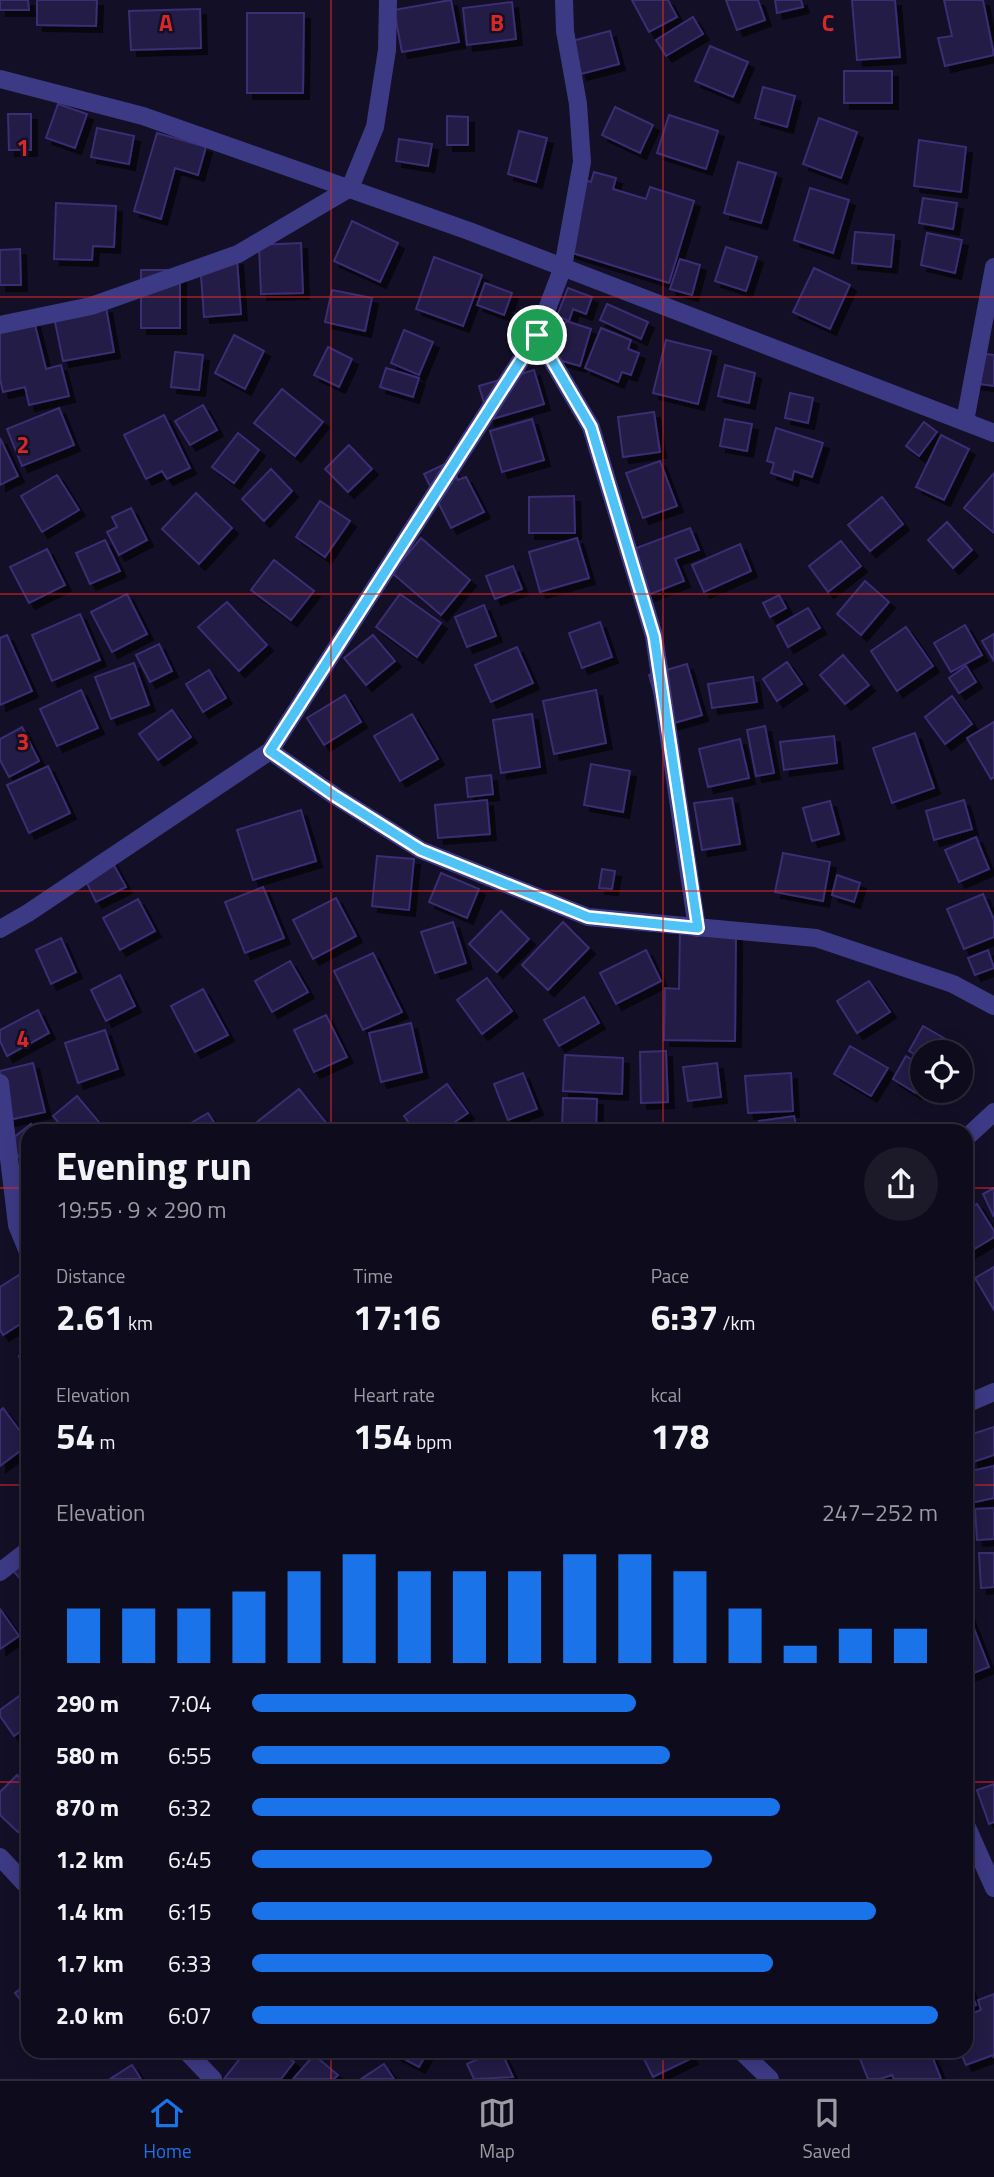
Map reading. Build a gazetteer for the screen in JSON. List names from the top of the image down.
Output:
{
  "page": {
    "heading": ["Evening run", "19:55 · 9 × 290 m"],
    "stats": [
      ["Distance", "2.61 km"],
      ["Time", "17:16"],
      ["Pace", "6:37 /km"],
      ["Elevation", "54 m"],
      ["Heart rate", "154 bpm"],
      ["kcal", "178"]
    ],
    "chart": ["Elevation", "247–252 m"],
    "list": [
      {
        "name": "290 m",
        "note": "7:04"
      },
      {
        "name": "580 m",
        "note": "6:55"
      },
      {
        "name": "870 m",
        "note": "6:32"
      },
      {
        "name": "1.2 km",
        "note": "6:45"
      },
      {
        "name": "1.4 km",
        "note": "6:15"
      },
      {
        "name": "1.7 km",
        "note": "6:33"
      },
      {
        "name": "2.0 km",
        "note": "6:07"
      }
    ],
    "tabs": ["Home", "Map", "Saved"]
  },
  "grid": {
    "columns": ["A", "B", "C"],
    "rows": [
      "1",
      "2",
      "3",
      "4"
    ]
  }
}
